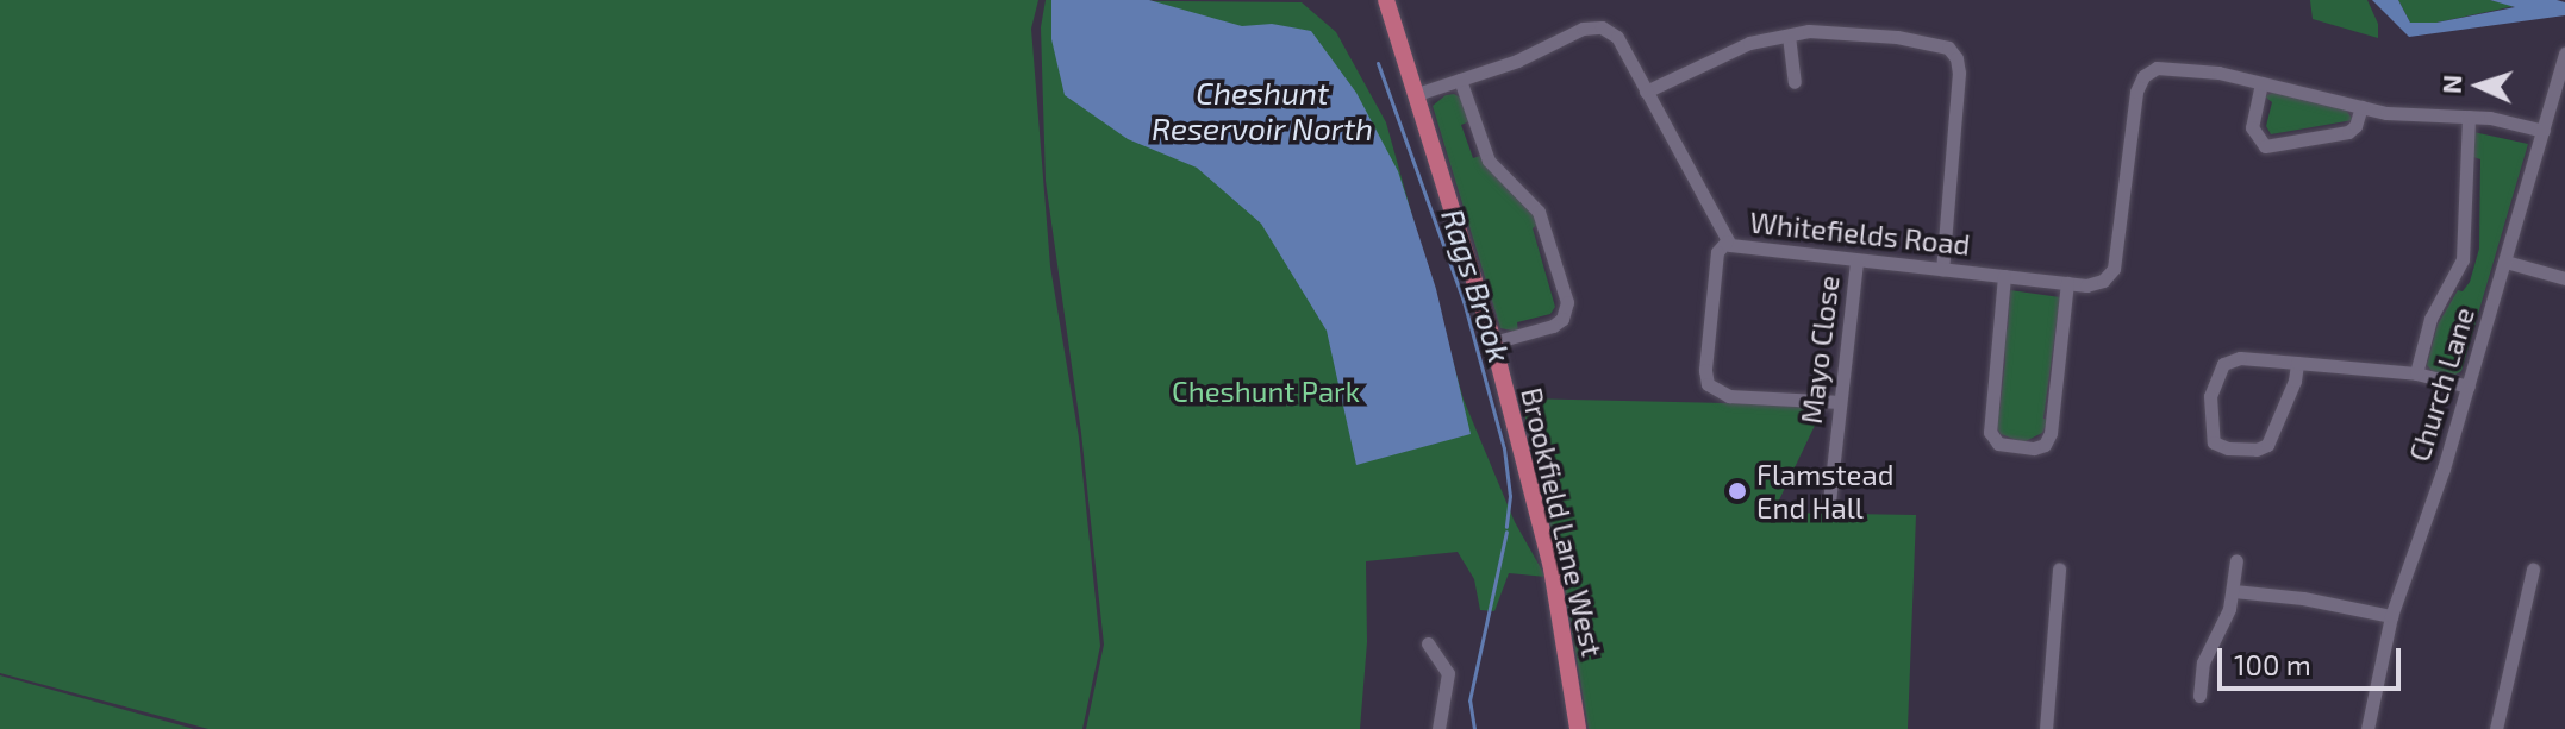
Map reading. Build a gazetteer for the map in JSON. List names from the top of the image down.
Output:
{
  "streets": {
    "main road": ["Brookfield Lane West"],
    "street": ["Whitefields Road", "Mayo Close", "Church Lane"]
  },
  "crossings": [
    ["Whitefields Road", "Mayo Close"],
    ["Whitefields Road", "Church Lane"],
    ["Whitefields Road", "Brookfield Lane West"]
  ],
  "water": ["Cheshunt Reservoir North", "Rags Brook"],
  "parks": ["Cheshunt Park"],
  "places": ["Flamstead End Hall"],
  "scale_bar": "100 m",
  "north": "left"
}
